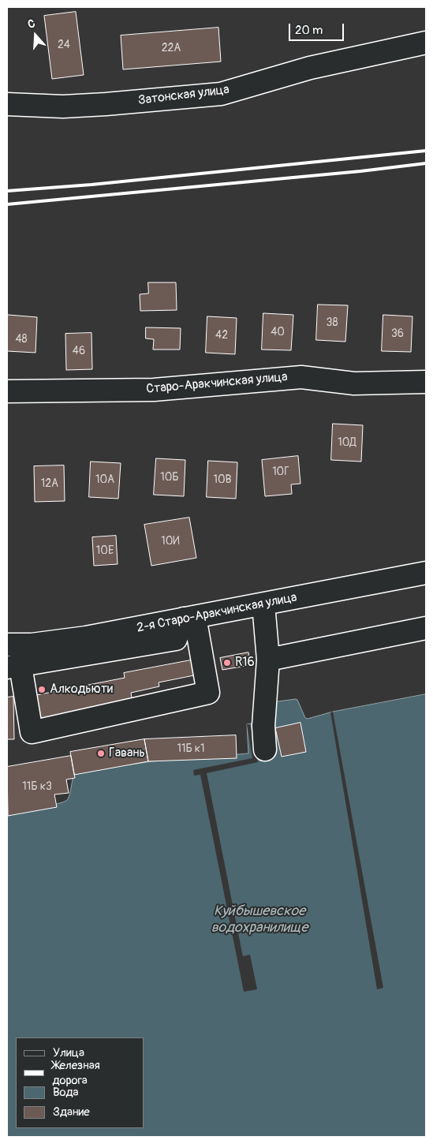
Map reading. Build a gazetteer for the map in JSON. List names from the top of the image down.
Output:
{
  "streets": {
    "street": ["Затонская улица", "Старо-Аракчинская улица", "2-я Старо-Аракчинская улица"]
  },
  "water": ["Куйбышевское водохранилище"],
  "places": ["R16", "Алкодьюти", "Гавань"],
  "house_numbers": [
    "24",
    "22А",
    "38",
    "40",
    "36",
    "42",
    "48",
    "46",
    "10Д",
    "10Г",
    "10Б",
    "10А",
    "10В",
    "12А",
    "10И",
    "10Е",
    "11Б к1",
    "11Б к3"
  ],
  "legend": [
    "Улица",
    "Железная дорога",
    "Вода",
    "Здание"
  ],
  "scale_bar": "20 m",
  "north": "top"
}
